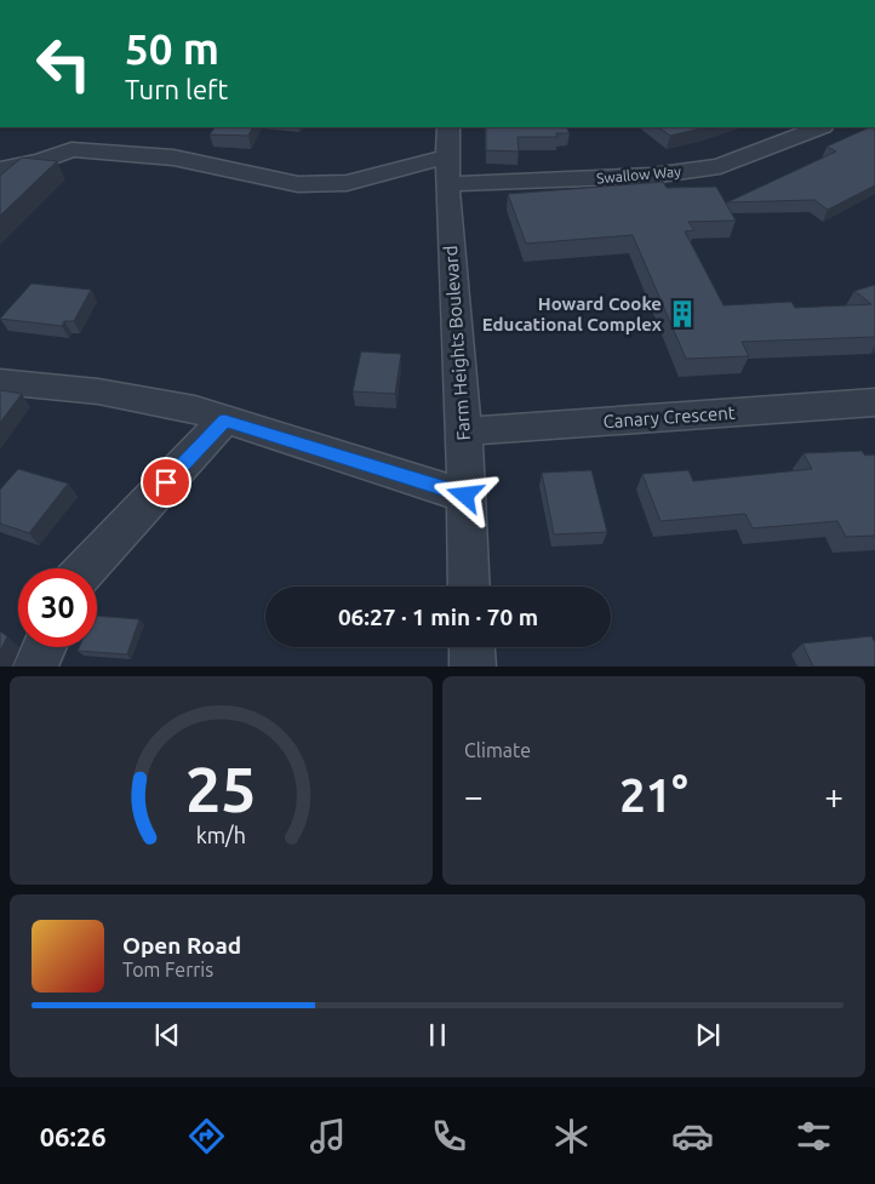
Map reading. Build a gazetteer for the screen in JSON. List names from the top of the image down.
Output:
{
  "streets": {
    "street": ["Swallow Way", "Farm Heights Boulevard", "Canary Crescent"]
  },
  "crossings": [
    ["Swallow Way", "Farm Heights Boulevard"],
    ["Farm Heights Boulevard", "Canary Crescent"]
  ],
  "places": {
    "building": ["Howard Cooke Educational Complex"]
  },
  "page": {
    "turn": ["50 m", "Turn left"],
    "limit": "30",
    "trip": "06:27 · 1 min · 70 m",
    "tile": "Climate",
    "heat": ["−", "21°", "+"],
    "song": ["Open Road", "Tom Ferris"],
    "tabs": "06:26",
    "gauge": ["25", "km/h"]
  }
}
